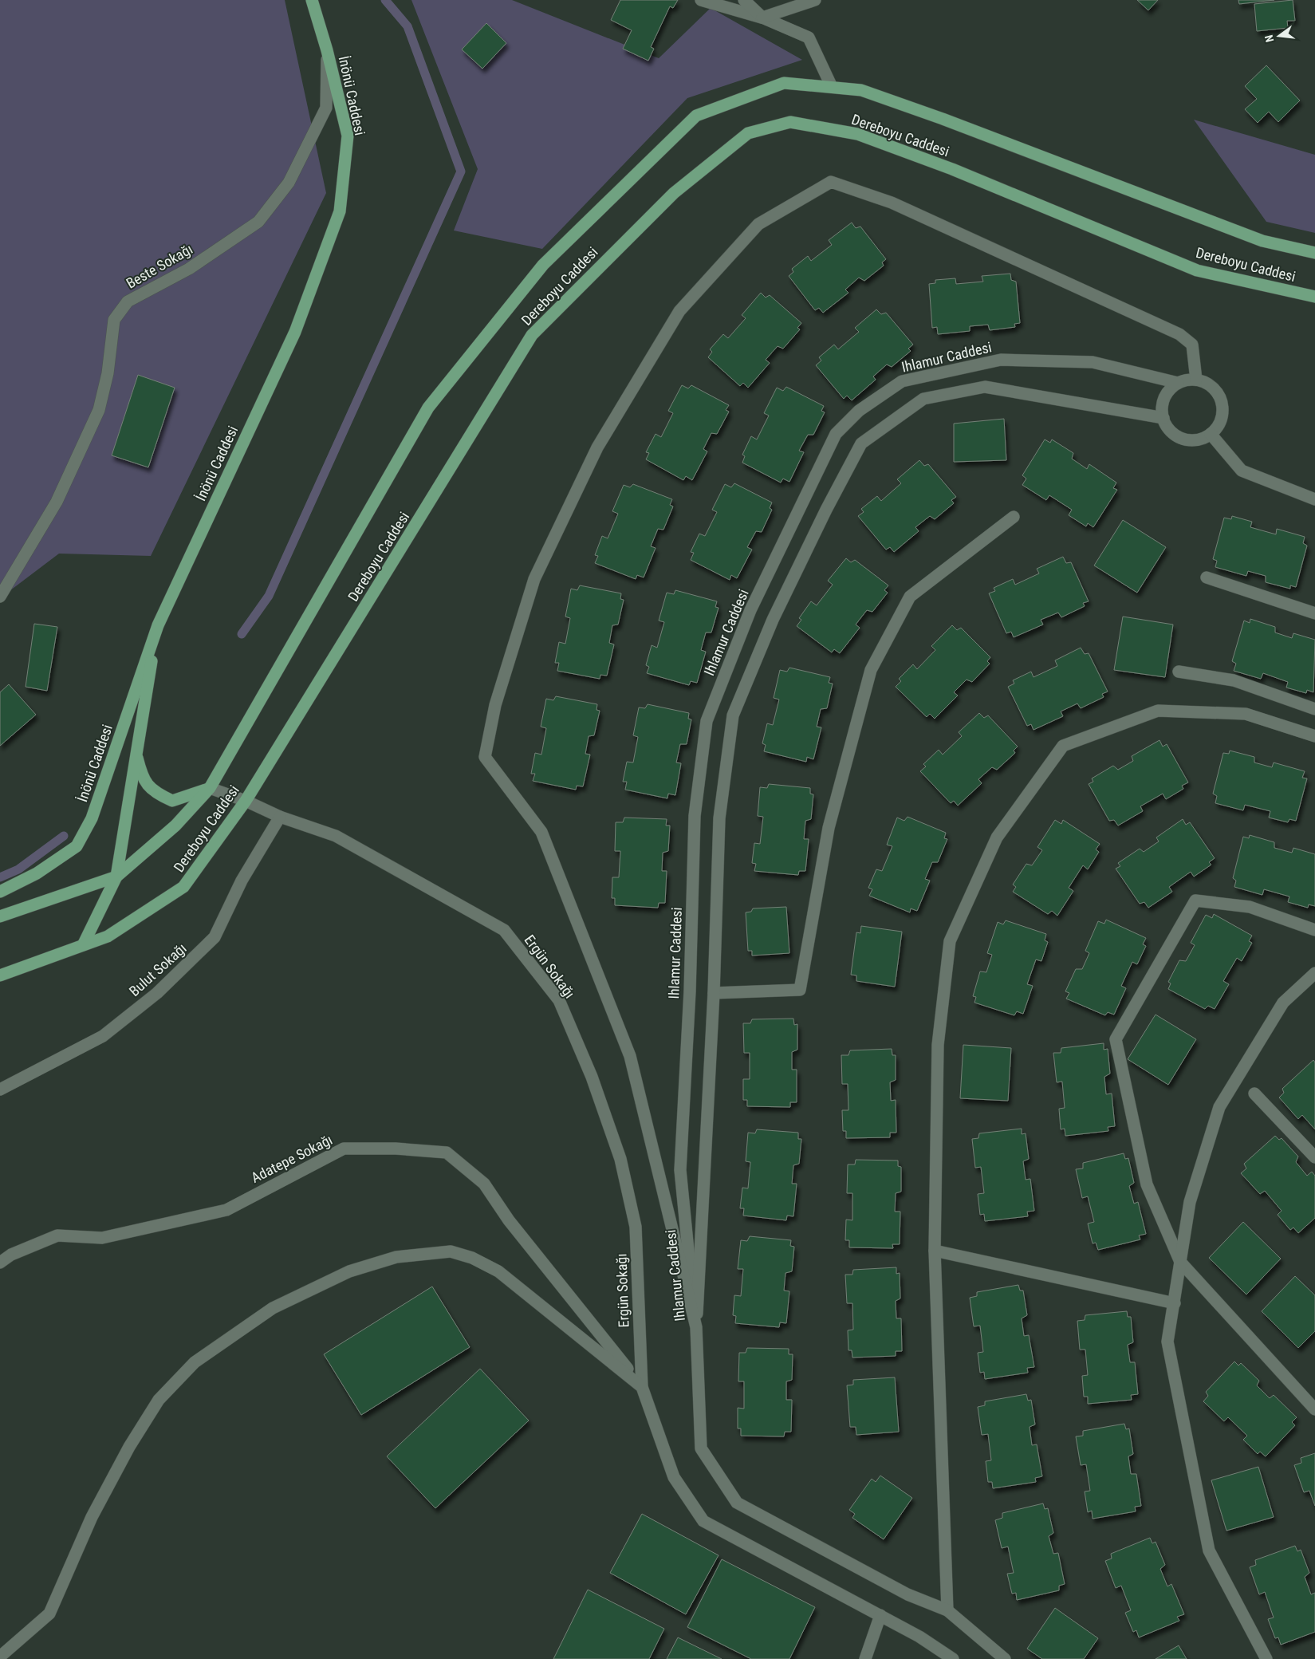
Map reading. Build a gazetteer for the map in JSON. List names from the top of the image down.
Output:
{
  "streets": {
    "main road": ["İnönü Caddesi", "Dereboyu Caddesi"],
    "street": [
      "Beste Sokağı",
      "Ihlamur Caddesi",
      "Ergün Sokağı",
      "Bulut Sokağı",
      "Adatepe Sokağı"
    ]
  },
  "crossings": [
    ["İnönü Caddesi", "Beste Sokağı"],
    ["Dereboyu Caddesi", "Ergün Sokağı"],
    ["Ergün Sokağı", "Bulut Sokağı"],
    ["Ergün Sokağı", "Adatepe Sokağı"]
  ],
  "north": "left"
}
